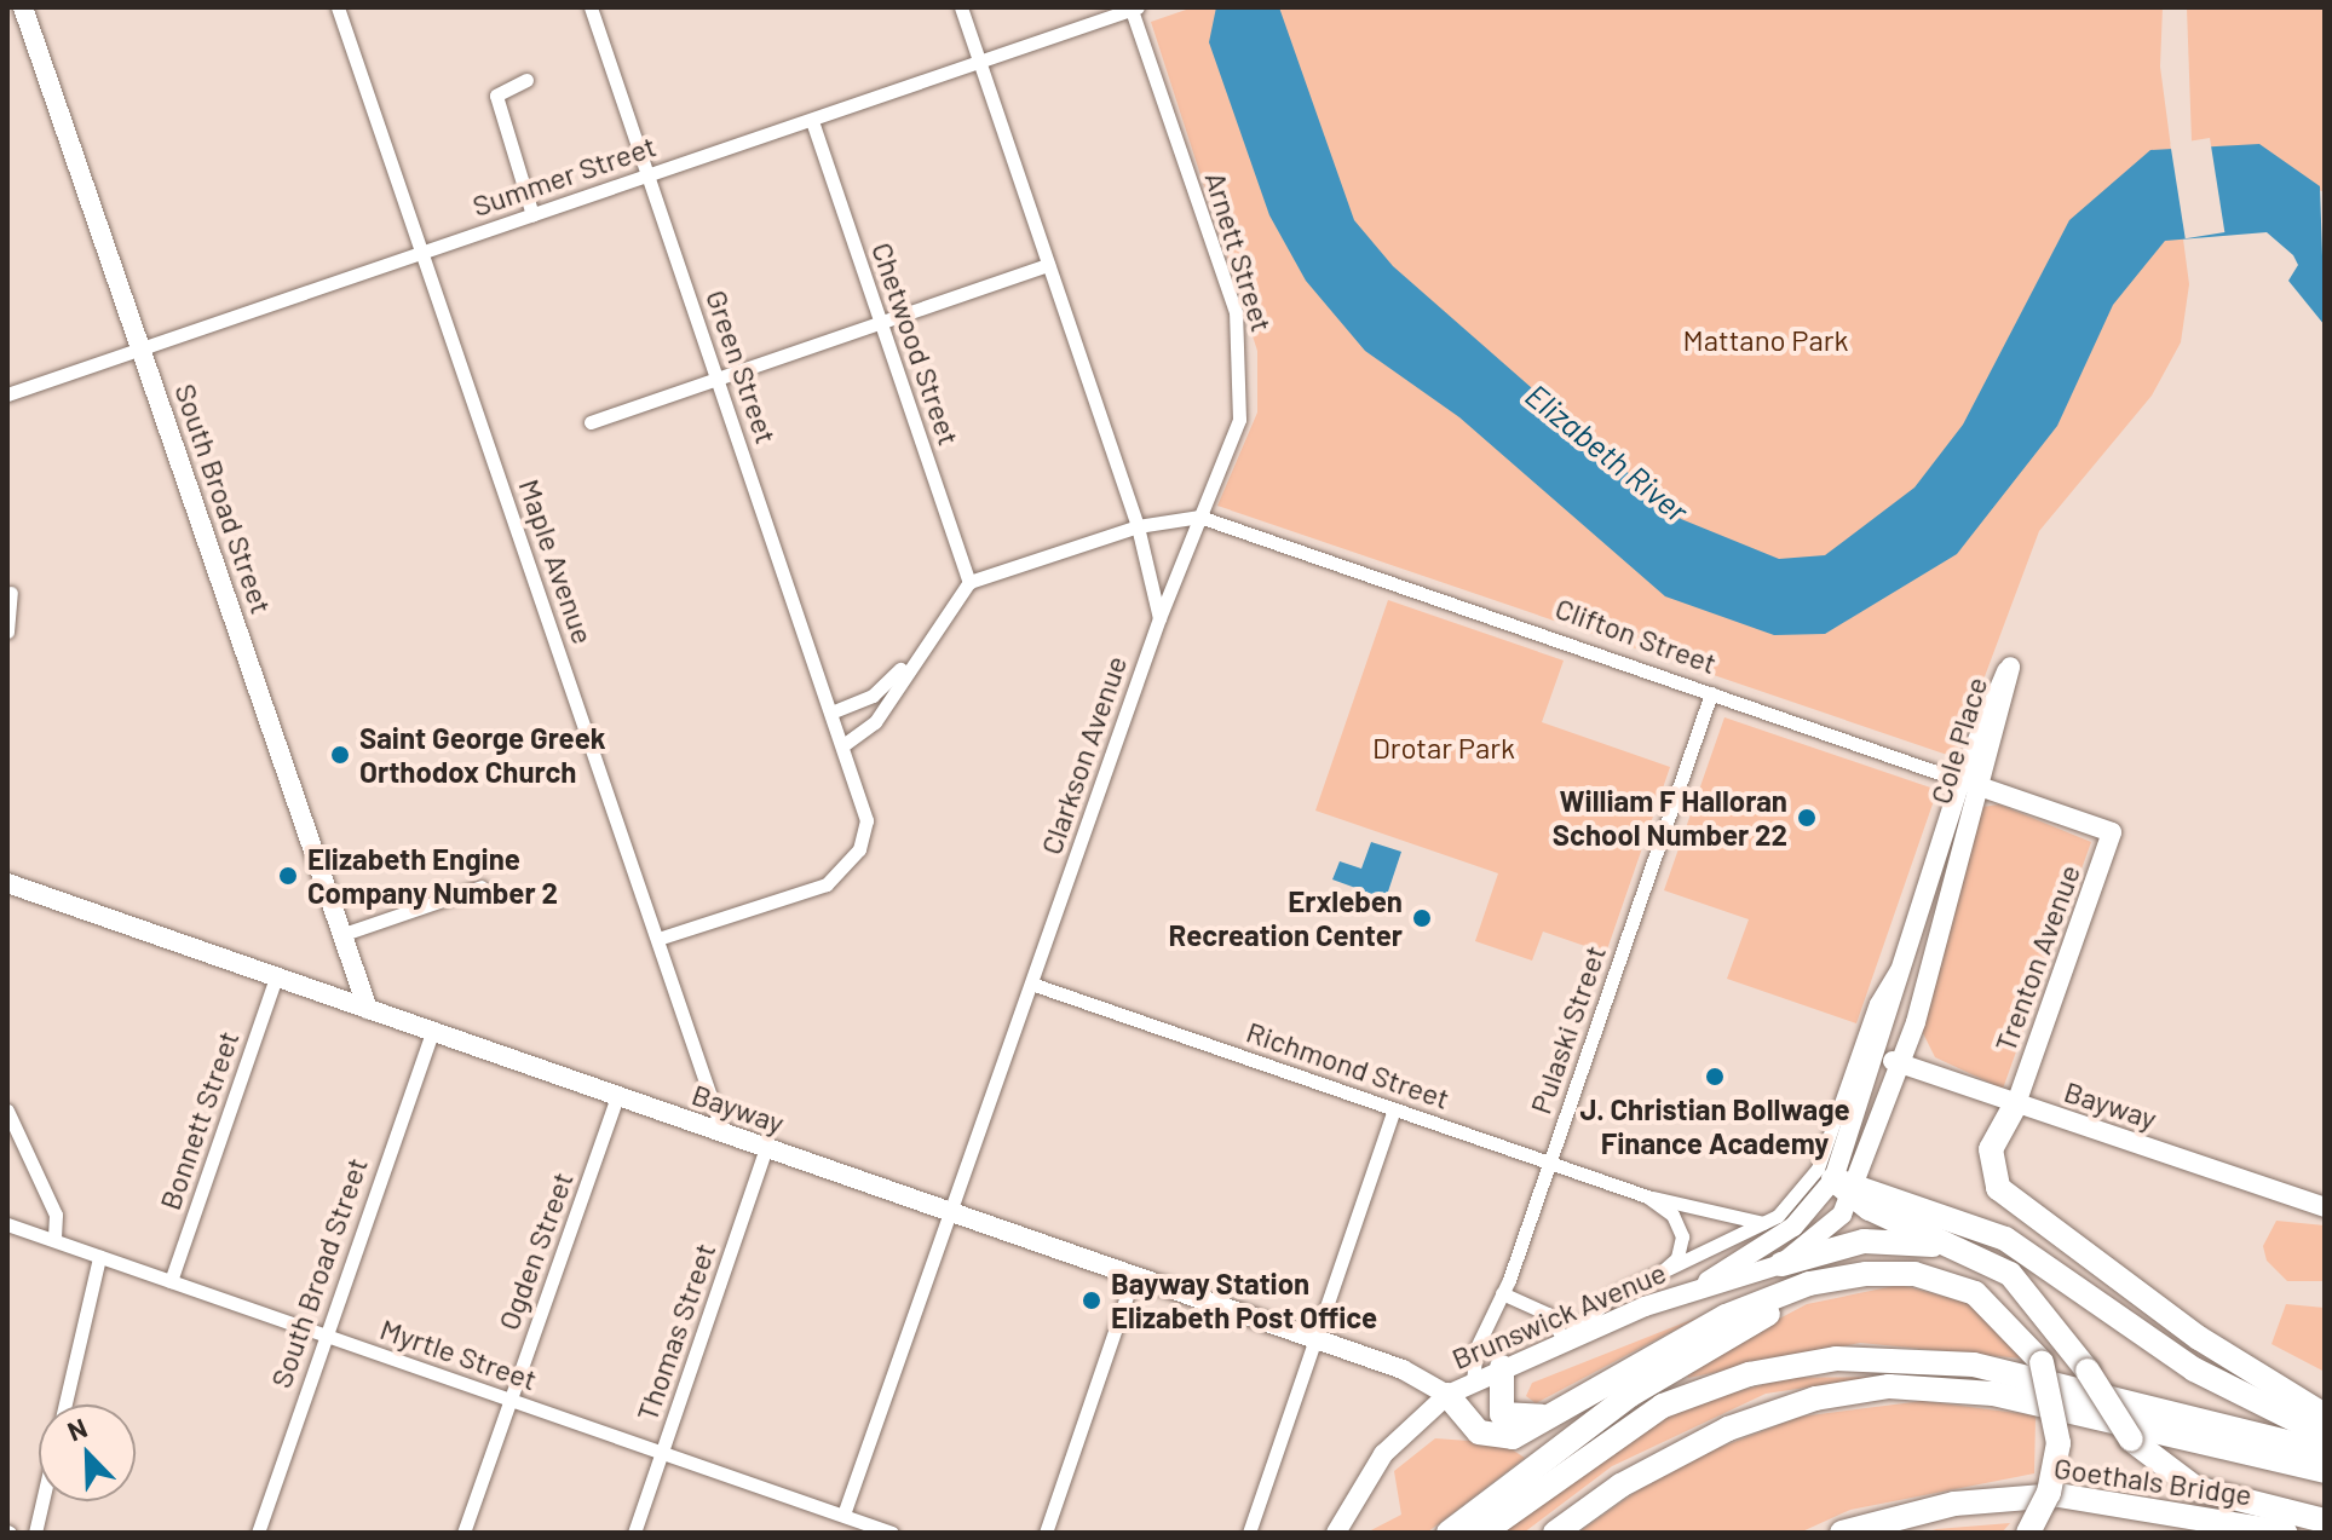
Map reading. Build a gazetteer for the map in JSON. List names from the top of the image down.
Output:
{
  "streets": {
    "highway": ["Goethals Bridge"],
    "street": [
      "Summer Street",
      "Arnett Street",
      "Chetwood Street",
      "Green Street",
      "South Broad Street",
      "Maple Avenue",
      "Clifton Street",
      "Cole Place",
      "Clarkson Avenue",
      "Trenton Avenue",
      "Pulaski Street",
      "Richmond Street",
      "Bayway",
      "Bonnett Street",
      "Ogden Street",
      "Brunswick Avenue",
      "Thomas Street",
      "Myrtle Street"
    ]
  },
  "crossings": [
    ["Summer Street", "Arnett Street"],
    ["Summer Street", "Chetwood Street"],
    ["Summer Street", "Green Street"],
    ["Summer Street", "South Broad Street"],
    ["Summer Street", "Maple Avenue"],
    ["Arnett Street", "Clifton Street"],
    ["Arnett Street", "Clarkson Avenue"],
    ["Chetwood Street", "Clifton Street"],
    ["Green Street", "Maple Avenue"],
    ["South Broad Street", "Bayway"],
    ["South Broad Street", "Myrtle Street"],
    ["Maple Avenue", "Bayway"],
    ["Clifton Street", "Cole Place"],
    ["Clifton Street", "Trenton Avenue"],
    ["Clifton Street", "Pulaski Street"],
    ["Cole Place", "Richmond Street"],
    ["Cole Place", "Bayway"],
    ["Cole Place", "Brunswick Avenue"],
    ["Clarkson Avenue", "Richmond Street"],
    ["Clarkson Avenue", "Bayway"],
    ["Clarkson Avenue", "Myrtle Street"],
    ["Trenton Avenue", "Bayway"],
    ["Pulaski Street", "Richmond Street"],
    ["Pulaski Street", "Brunswick Avenue"],
    ["Bayway", "Bonnett Street"],
    ["Bayway", "Ogden Street"],
    ["Bayway", "Brunswick Avenue"],
    ["Bayway", "Thomas Street"],
    ["Bonnett Street", "Myrtle Street"],
    ["Ogden Street", "Myrtle Street"],
    ["Thomas Street", "Myrtle Street"]
  ],
  "water": ["Elizabeth River"],
  "parks": ["Mattano Park", "Drotar Park"],
  "places": [
    "Saint George Greek Orthodox Church",
    "William F Halloran School Number 22",
    "Elizabeth Engine Company Number 2",
    "Erxleben Recreation Center",
    "J. Christian Bollwage Finance Academy",
    "Bayway Station Elizabeth Post Office"
  ],
  "north": "top left"
}
